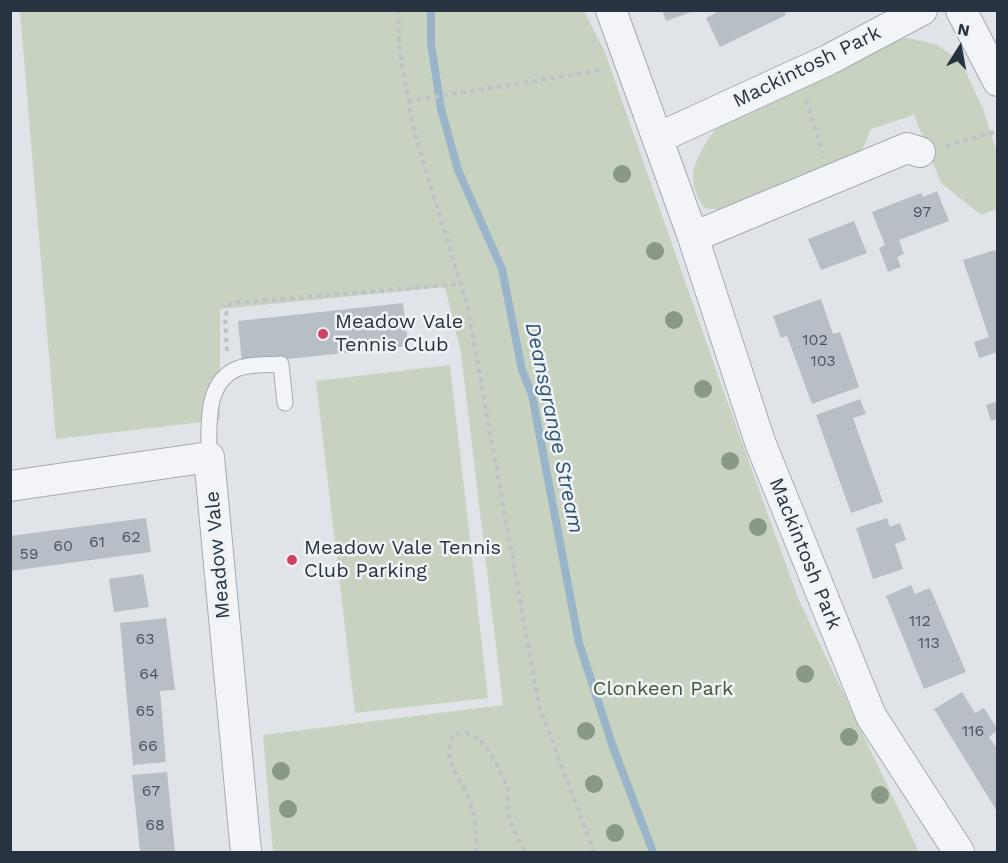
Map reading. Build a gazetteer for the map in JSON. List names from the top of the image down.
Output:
{
  "streets": {
    "street": ["Mackintosh Park", "Meadow Vale"]
  },
  "water": ["Deansgrange Stream"],
  "parks": ["Clonkeen Park"],
  "places": ["Meadow Vale Tennis Club", "Meadow Vale Tennis Club Parking"],
  "house_numbers": [
    "97",
    "102",
    "103",
    "62",
    "61",
    "60",
    "59",
    "112",
    "63",
    "113",
    "64",
    "65",
    "116",
    "66",
    "67",
    "68"
  ],
  "north": "top"
}
